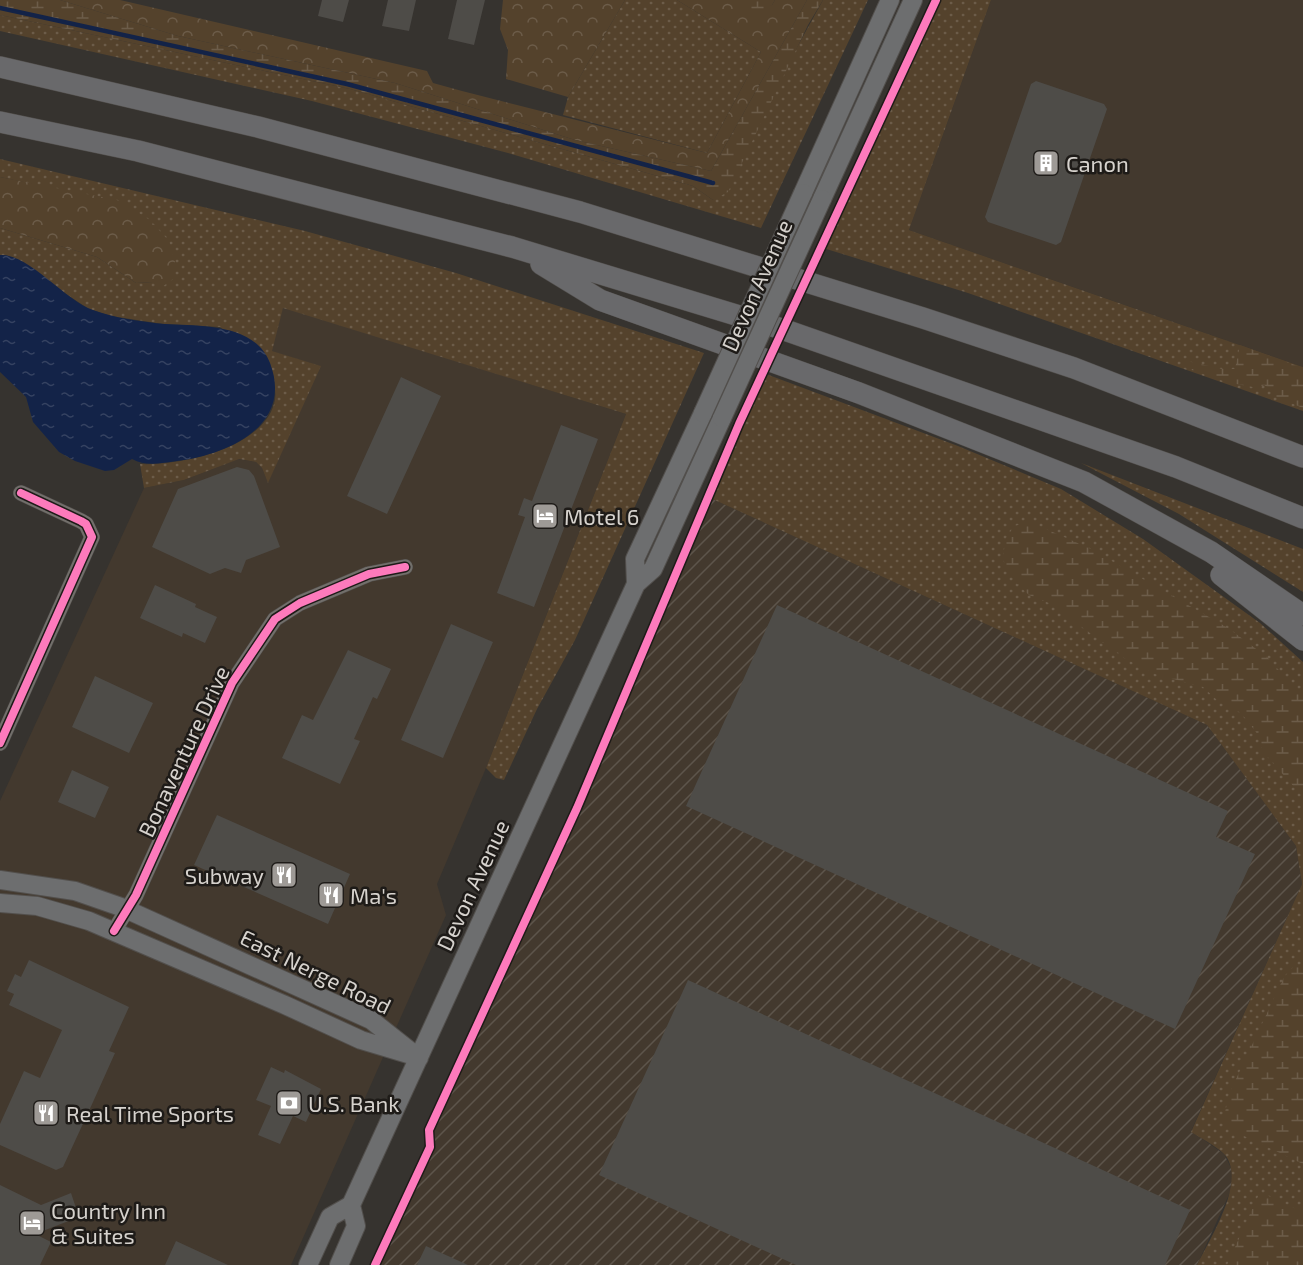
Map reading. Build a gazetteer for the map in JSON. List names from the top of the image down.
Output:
{
  "streets": {
    "main road": ["Devon Avenue", "East Nerge Road"],
    "street": ["Bonaventure Drive"]
  },
  "crossings": [
    ["Devon Avenue", "East Nerge Road"],
    ["Bonaventure Drive", "East Nerge Road"]
  ],
  "places": {
    "building": ["Canon"],
    "hotel": ["Motel 6", "Country Inn & Suites"],
    "restaurant": ["Subway", "Ma's", "Real Time Sports"],
    "bank": ["U.S. Bank"]
  }
}
